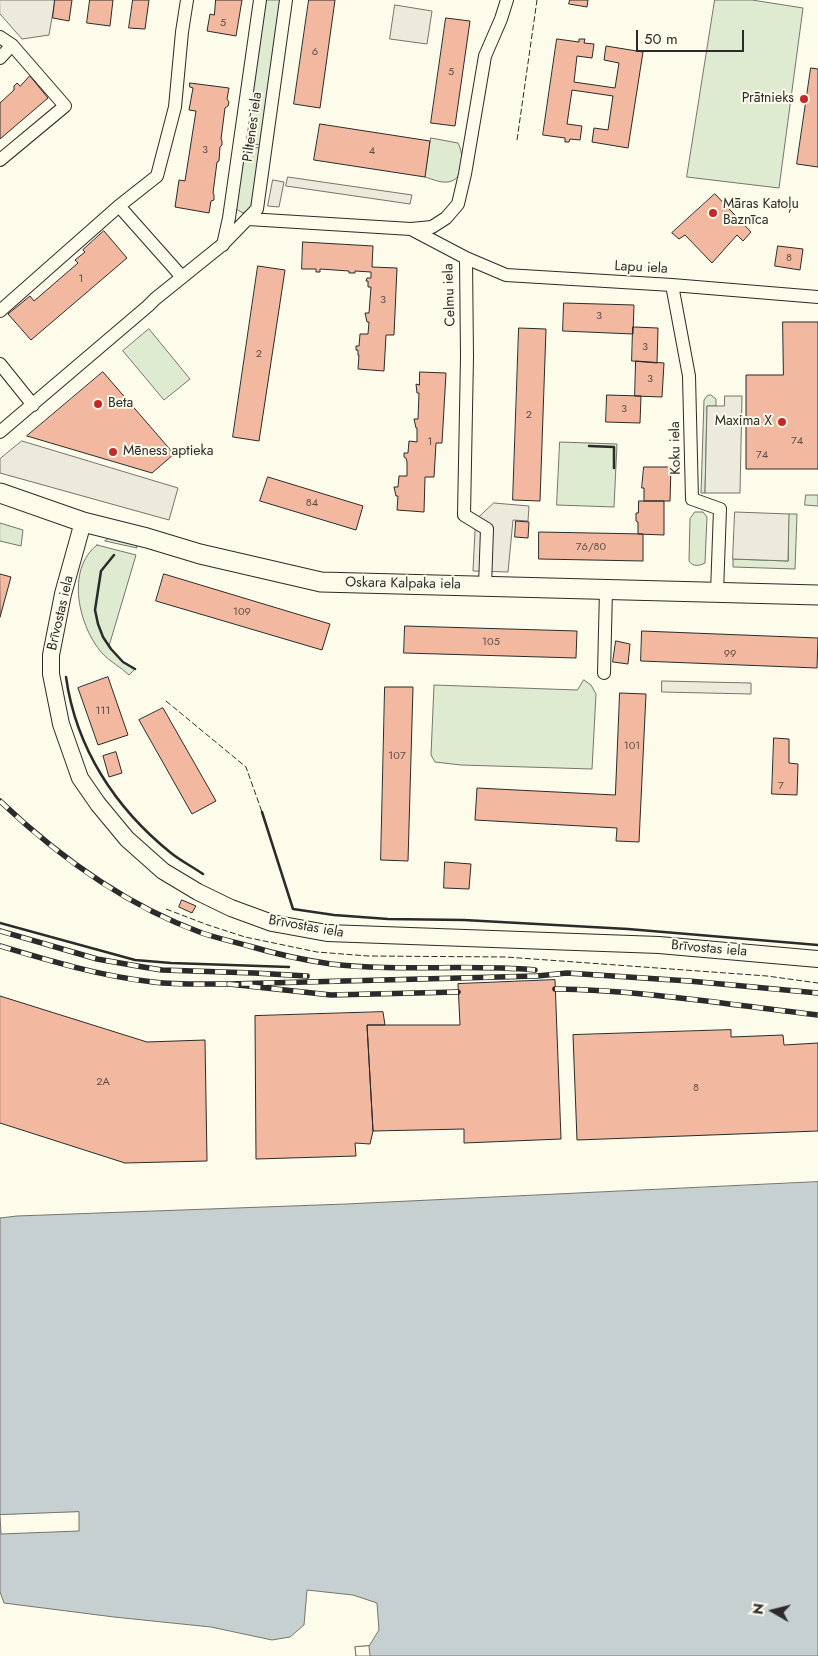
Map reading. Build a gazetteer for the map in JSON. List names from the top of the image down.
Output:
{
  "streets": {
    "main road": ["Oskara Kalpaka iela"],
    "street": [
      "Piltenes iela",
      "Lapu iela",
      "Celmu iela",
      "Koku iela",
      "Brīvostas iela"
    ]
  },
  "crossings": [
    ["Lapu iela", "Celmu iela"],
    ["Lapu iela", "Koku iela"],
    ["Celmu iela", "Oskara Kalpaka iela"],
    ["Koku iela", "Oskara Kalpaka iela"],
    ["Oskara Kalpaka iela", "Brīvostas iela"]
  ],
  "places": [
    "Prātnieks",
    "Māras Katoļu Baznīca",
    "Beta",
    "Maxima X",
    "Mēness aptieka"
  ],
  "house_numbers": [
    "5",
    "6",
    "5",
    "3",
    "4",
    "8",
    "1",
    "3",
    "3",
    "3",
    "2",
    "3",
    "3",
    "2",
    "74",
    "1",
    "74",
    "84",
    "76/80",
    "109",
    "105",
    "99",
    "111",
    "101",
    "107",
    "7",
    "2A",
    "8"
  ],
  "scale_bar": "50 m",
  "north": "left"
}
